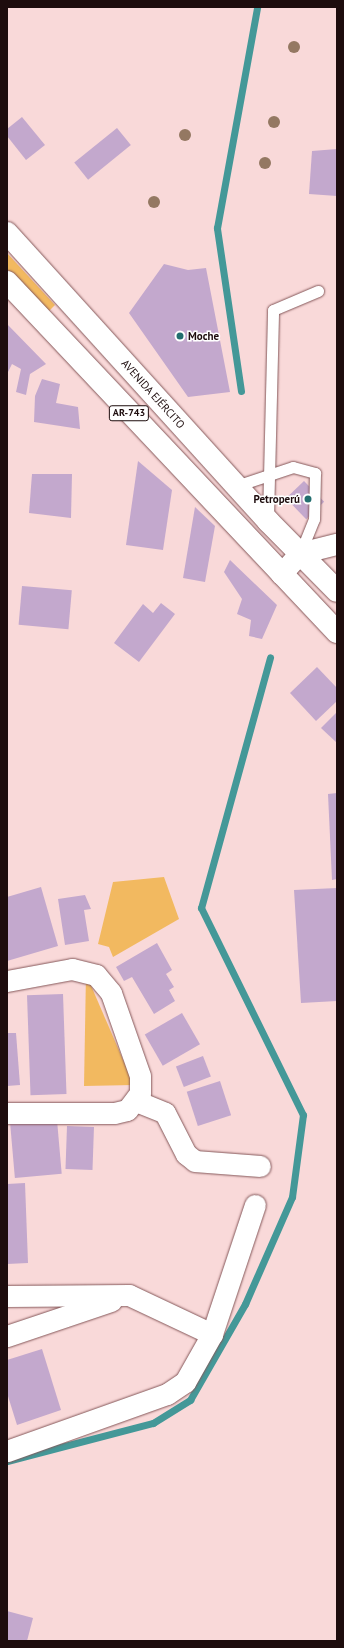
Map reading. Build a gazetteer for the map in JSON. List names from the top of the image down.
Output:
{
  "streets": {
    "main road": ["AVENIDA EJÉRCITO", "AR-743"]
  },
  "crossings": [
    ["AVENIDA EJÉRCITO", "AR-743"]
  ],
  "places": ["Moche", "Petroperú"]
}
